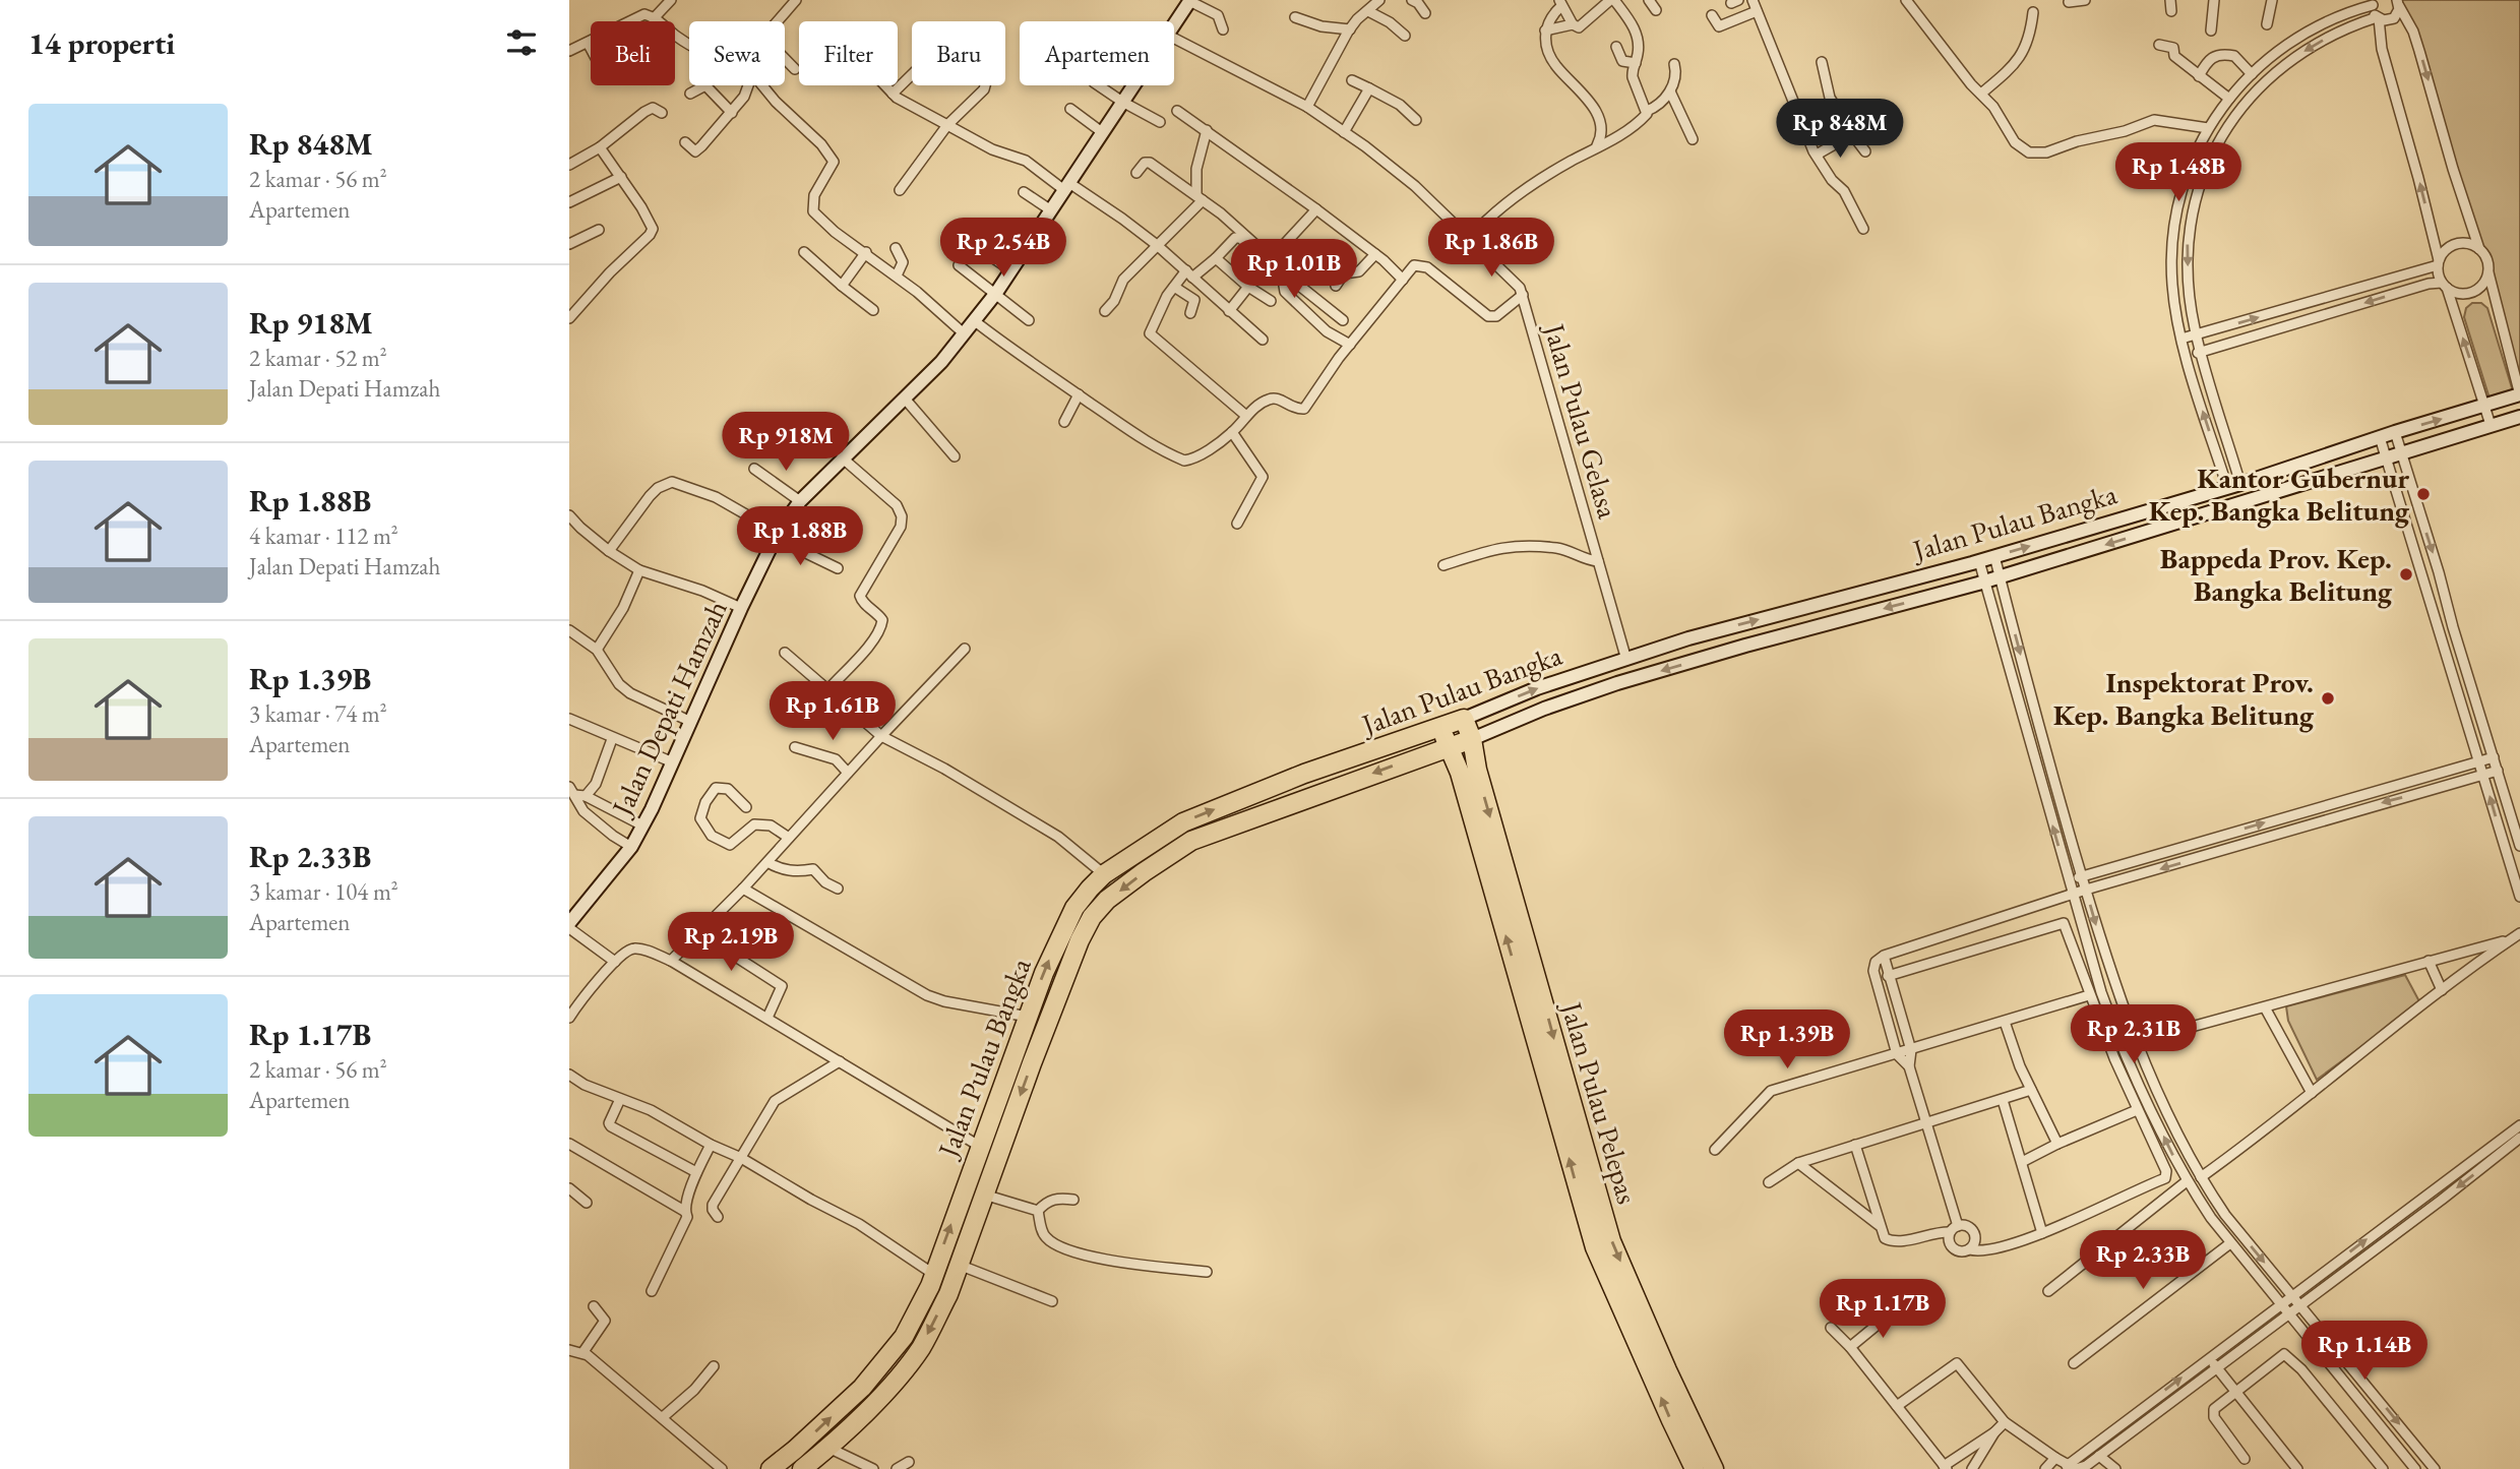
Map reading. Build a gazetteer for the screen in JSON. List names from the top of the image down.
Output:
{
  "streets": {
    "highway": ["Jalan Pulau Bangka", "Jalan Pulau Pelepas"],
    "main road": ["Jalan Depati Hamzah"],
    "street": ["Jalan Pulau Gelasa"]
  },
  "crossings": [
    ["Jalan Pulau Gelasa", "Jalan Pulau Bangka"],
    ["Jalan Pulau Bangka", "Jalan Pulau Pelepas"]
  ],
  "places": ["Kantor Gubernur Kep. Bangka Belitung", "Bappeda Prov. Kep. Bangka Belitung", "Inspektorat Prov. Kep. Bangka Belitung"],
  "page": {
    "heading": "14 properti",
    "chip": [
      "Beli",
      "Sewa",
      "Filter",
      "Baru",
      "Apartemen"
    ],
    "list": [
      {
        "name": "Rp 848M",
        "note": "2 kamar · 56 m² · Apartemen"
      },
      {
        "name": "Rp 918M",
        "note": "2 kamar · 52 m² · Jalan Depati Hamzah"
      },
      {
        "name": "Rp 1.88B",
        "note": "4 kamar · 112 m² · Jalan Depati Hamzah"
      },
      {
        "name": "Rp 1.39B",
        "note": "3 kamar · 74 m² · Apartemen"
      },
      {
        "name": "Rp 2.33B",
        "note": "3 kamar · 104 m² · Apartemen"
      },
      {
        "name": "Rp 1.17B",
        "note": "2 kamar · 56 m² · Apartemen"
      }
    ],
    "price": [
      "Rp 848M",
      "Rp 1.48B",
      "Rp 2.54B",
      "Rp 1.86B",
      "Rp 1.01B",
      "Rp 918M",
      "Rp 1.88B",
      "Rp 1.61B",
      "Rp 2.19B",
      "Rp 2.31B",
      "Rp 1.39B",
      "Rp 2.33B",
      "Rp 1.17B",
      "Rp 1.14B"
    ]
  }
}
